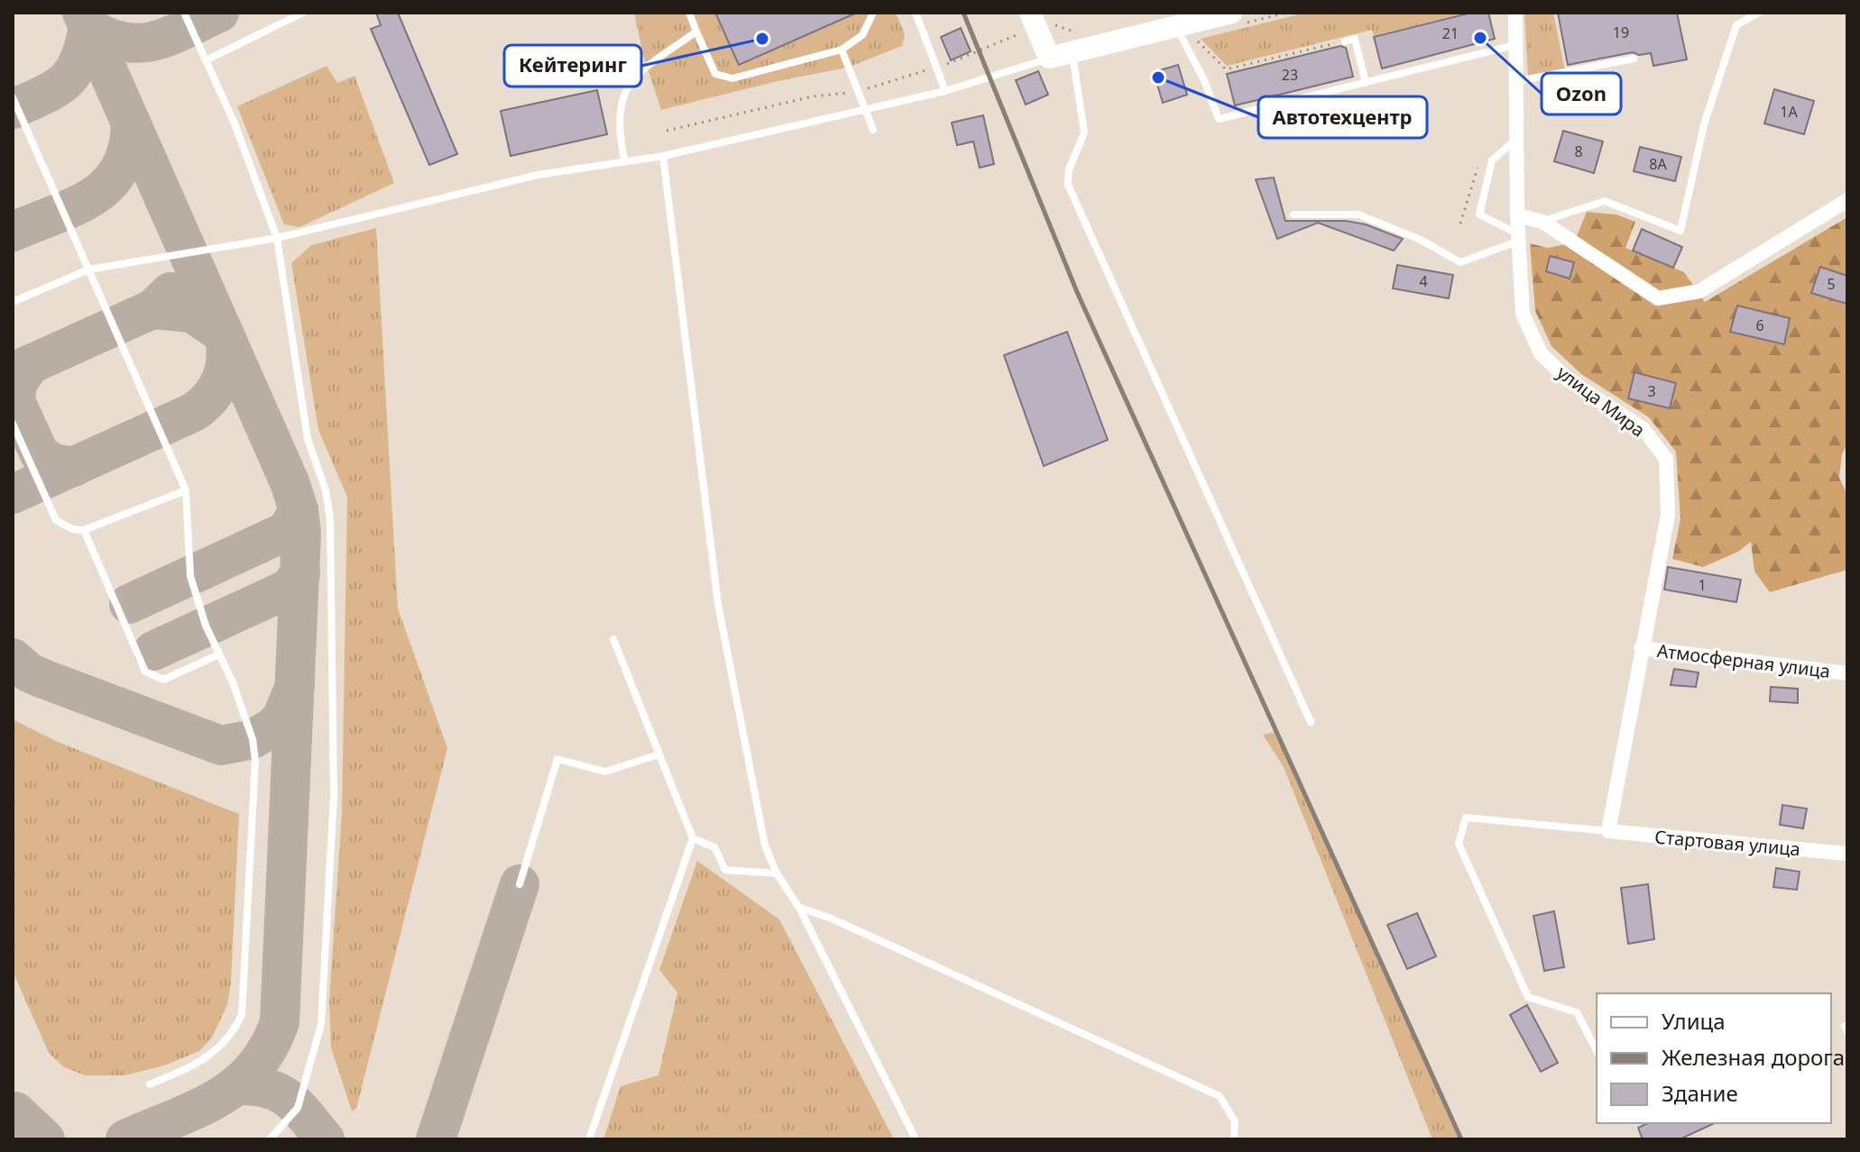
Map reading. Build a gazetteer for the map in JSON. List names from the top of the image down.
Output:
{
  "streets": {
    "street": ["улица Мира", "Атмосферная улица", "Стартовая улица"]
  },
  "crossings": [
    ["улица Мира", "Атмосферная улица"],
    ["улица Мира", "Стартовая улица"]
  ],
  "places": ["Ozon", "Кейтеринг", "Автотехцентр"],
  "house_numbers": [
    "19",
    "21",
    "23",
    "1А",
    "8",
    "8А",
    "4",
    "5",
    "6",
    "3",
    "1"
  ],
  "legend": ["Улица", "Железная дорога", "Здание"]
}
